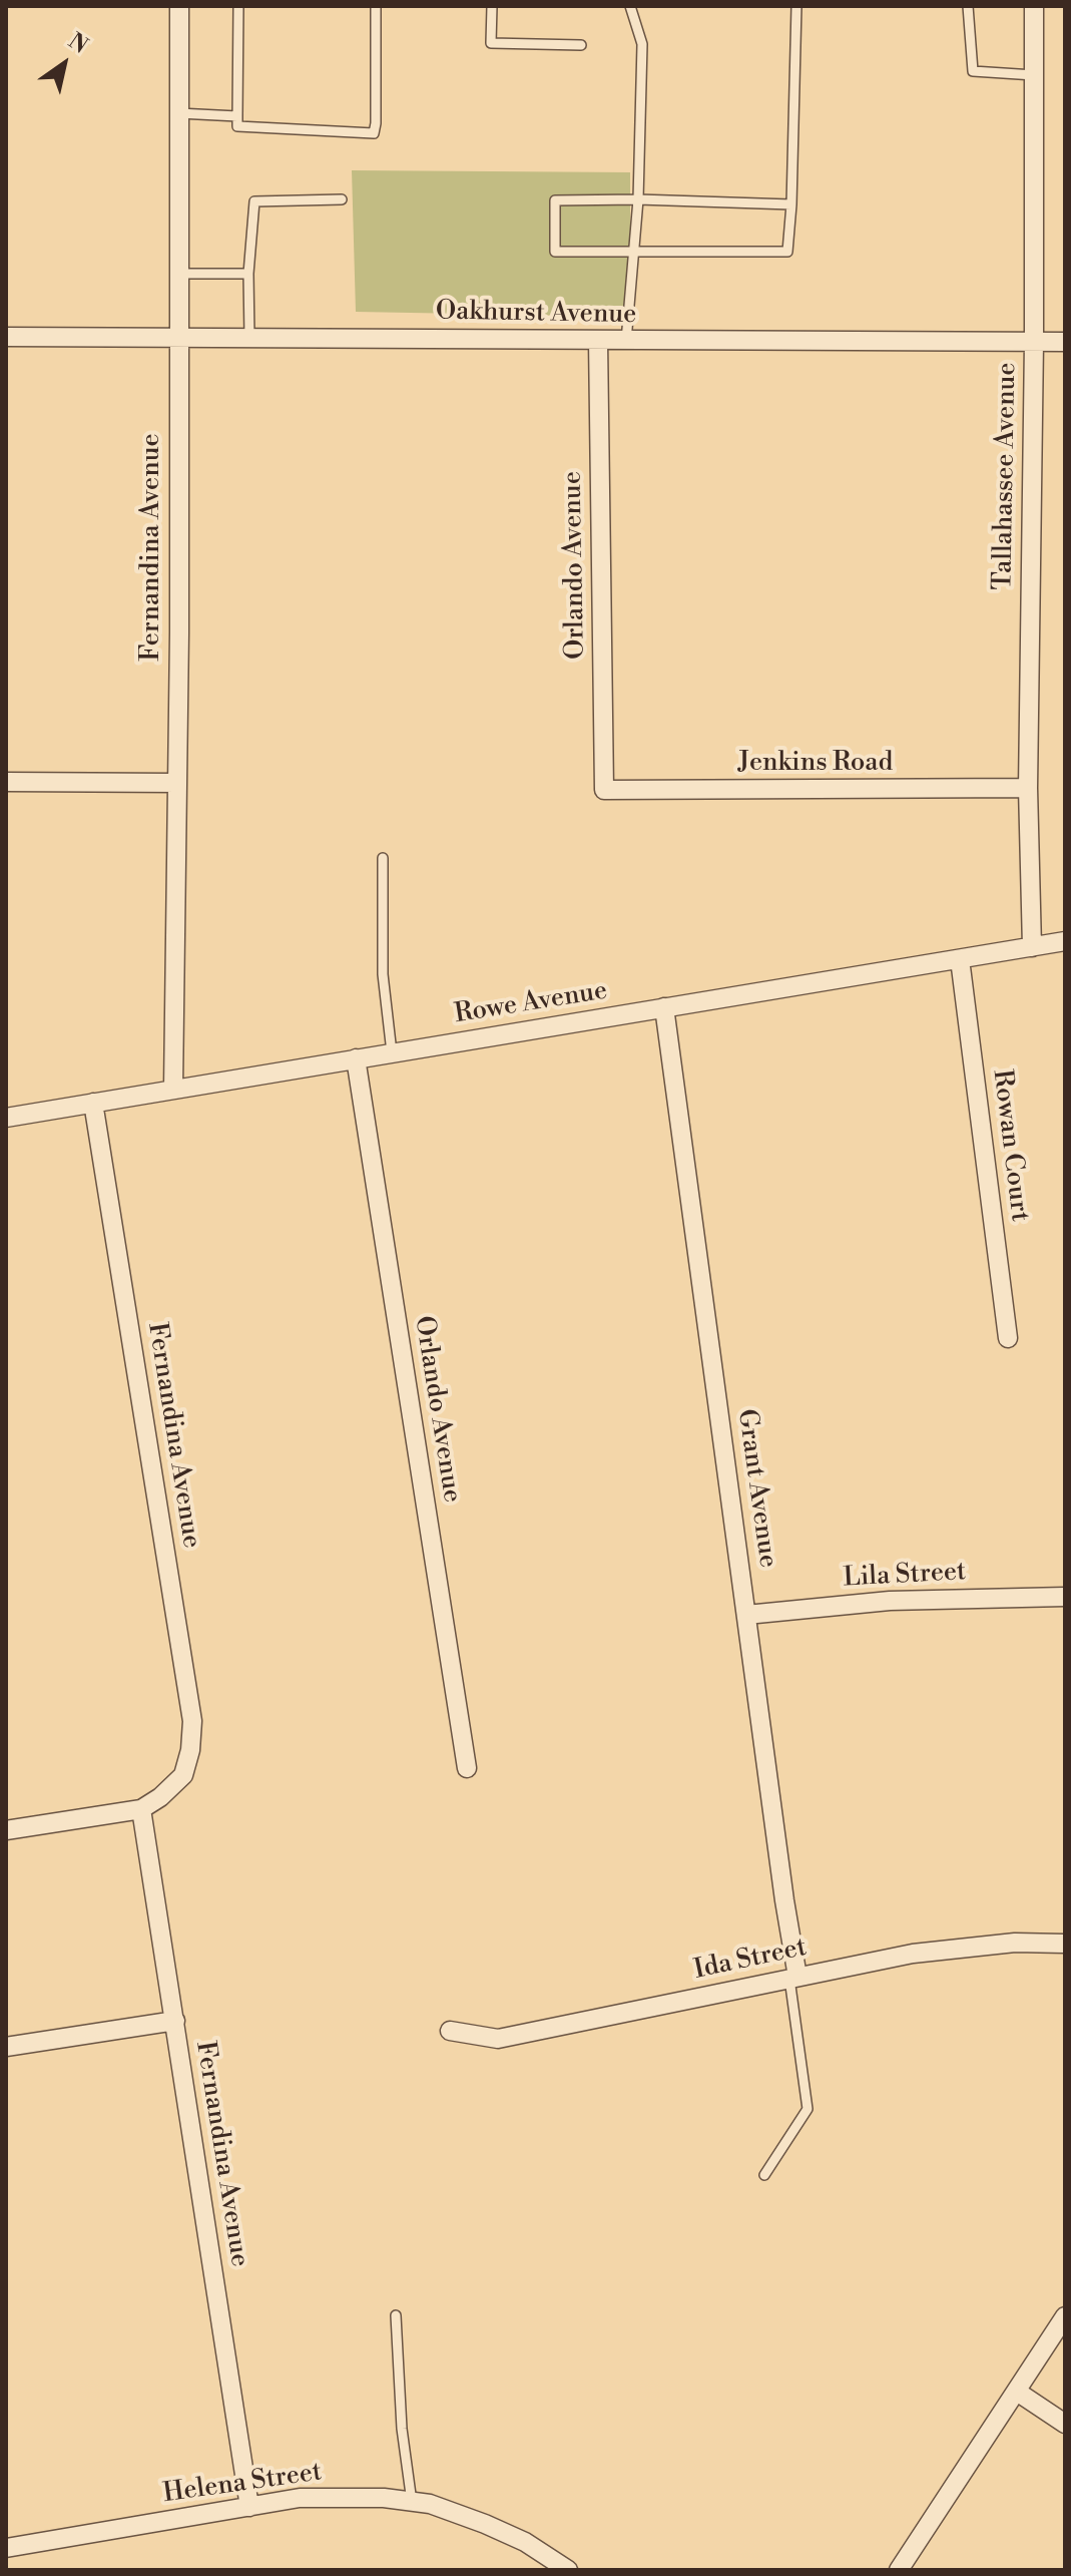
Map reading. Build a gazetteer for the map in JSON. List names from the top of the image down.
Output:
{
  "streets": {
    "street": [
      "Oakhurst Avenue",
      "Tallahassee Avenue",
      "Fernandina Avenue",
      "Orlando Avenue",
      "Jenkins Road",
      "Rowe Avenue",
      "Rowan Court",
      "Grant Avenue",
      "Lila Street",
      "Ida Street",
      "Helena Street"
    ]
  },
  "crossings": [
    ["Oakhurst Avenue", "Tallahassee Avenue"],
    ["Oakhurst Avenue", "Fernandina Avenue"],
    ["Oakhurst Avenue", "Orlando Avenue"],
    ["Tallahassee Avenue", "Jenkins Road"],
    ["Tallahassee Avenue", "Rowe Avenue"],
    ["Fernandina Avenue", "Rowe Avenue"],
    ["Fernandina Avenue", "Helena Street"],
    ["Orlando Avenue", "Jenkins Road"],
    ["Orlando Avenue", "Rowe Avenue"],
    ["Rowe Avenue", "Rowan Court"],
    ["Rowe Avenue", "Grant Avenue"],
    ["Grant Avenue", "Lila Street"],
    ["Grant Avenue", "Ida Street"]
  ],
  "north": "top right"
}
